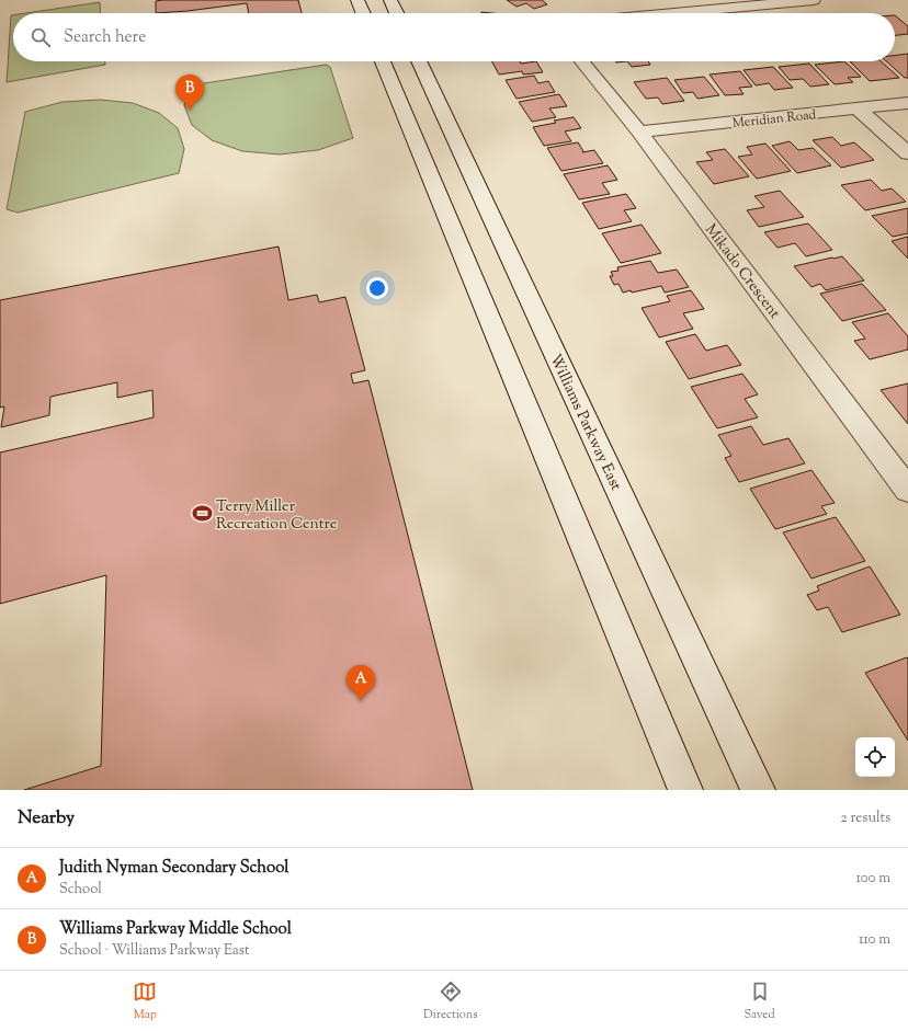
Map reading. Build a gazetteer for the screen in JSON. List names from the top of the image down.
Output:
{
  "streets": {
    "main road": ["Meridian Road", "Mikado Crescent", "Williams Parkway East"]
  },
  "crossings": [
    ["Meridian Road", "Mikado Crescent"]
  ],
  "places": {
    "sports": ["Terry Miller Recreation Centre"]
  },
  "page": {
    "search": "Search here",
    "pins": ["B", "A"],
    "heading": ["Nearby", "2 results"],
    "list": [
      {
        "mark": "A",
        "name": "Judith Nyman Secondary School",
        "note": "School",
        "value": "100 m"
      },
      {
        "mark": "B",
        "name": "Williams Parkway Middle School",
        "note": "School · Williams Parkway East",
        "value": "110 m"
      }
    ],
    "nav": ["Map", "Directions", "Saved"]
  }
}
